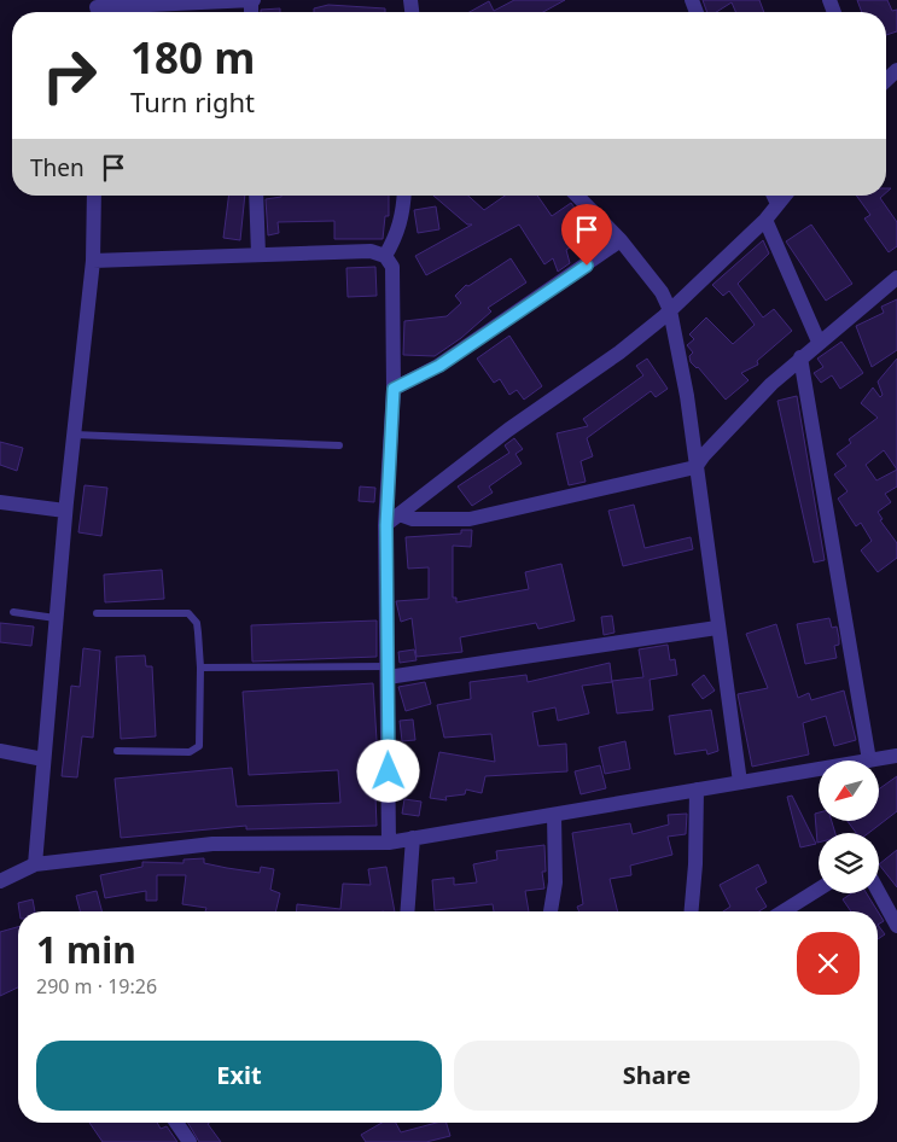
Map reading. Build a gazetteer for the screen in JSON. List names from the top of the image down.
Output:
{
  "north": "bottom left",
  "page": {
    "turn": ["180 m", "Turn right"],
    "then": "Then",
    "heading": ["1 min", "290 m · 19:26"],
    "buttons": ["Exit", "Share"]
  }
}
